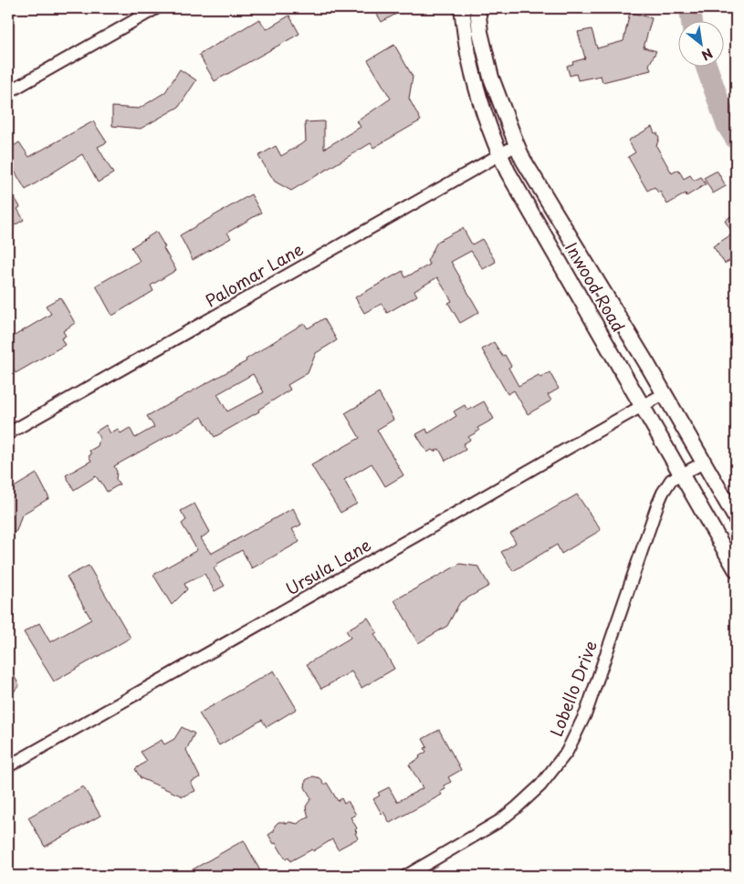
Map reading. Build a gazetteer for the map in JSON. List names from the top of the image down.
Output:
{
  "streets": {
    "main road": ["Inwood Road"],
    "street": ["Palomar Lane", "Ursula Lane", "Lobello Drive"]
  },
  "crossings": [
    ["Palomar Lane", "Inwood Road"],
    ["Inwood Road", "Ursula Lane"],
    ["Inwood Road", "Lobello Drive"]
  ],
  "north": "bottom right"
}
